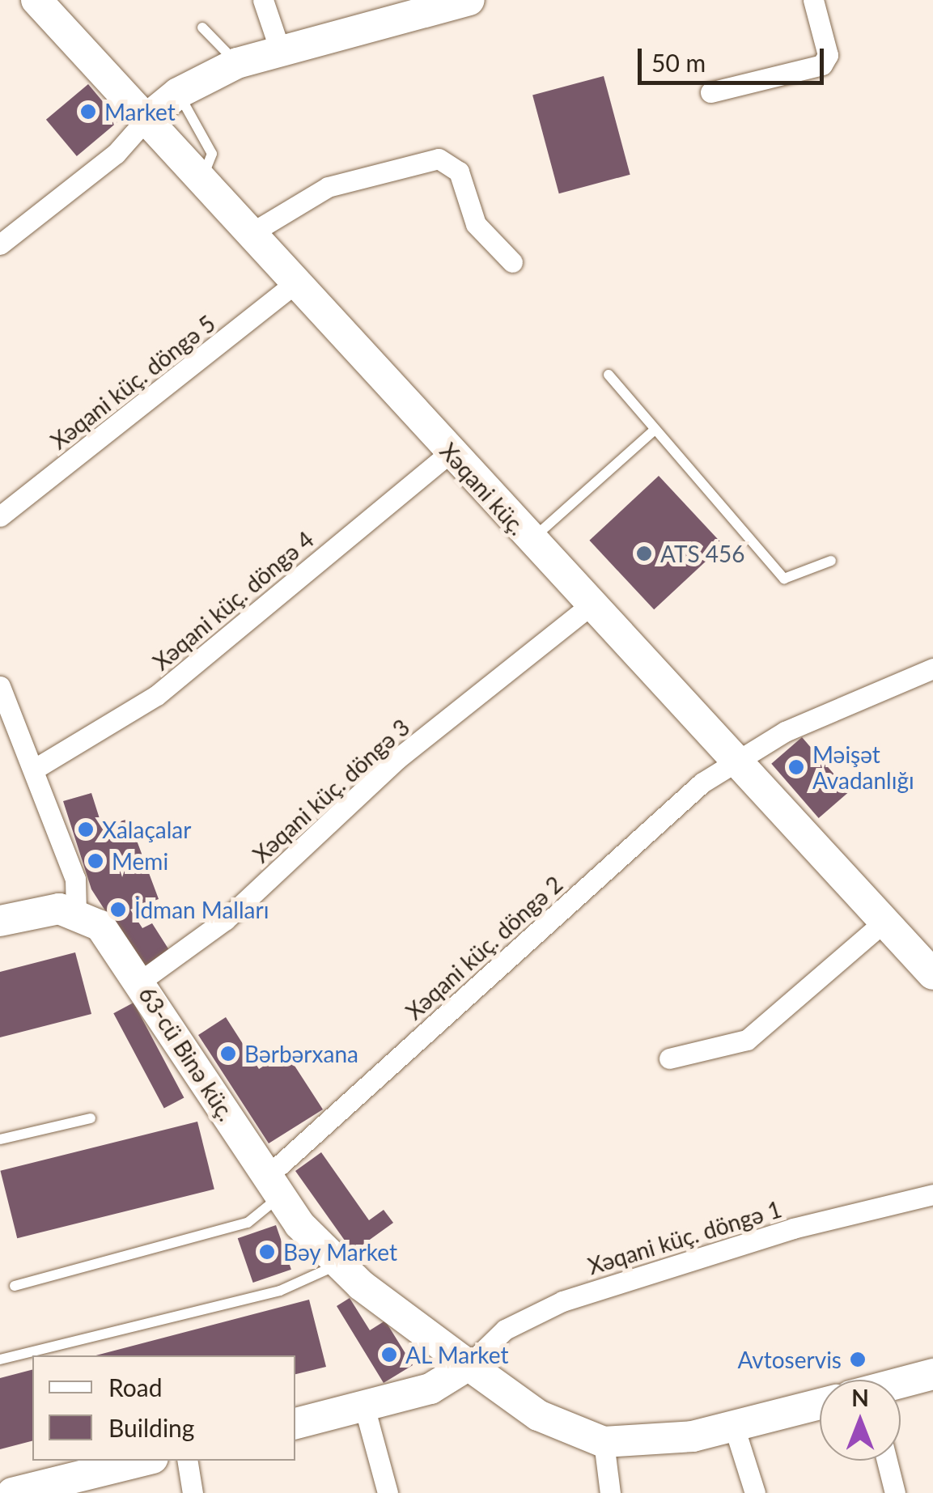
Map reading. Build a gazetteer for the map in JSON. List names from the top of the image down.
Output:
{
  "streets": {
    "street": [
      "Xəqani küç. döngə 5",
      "Xəqani küç.",
      "Xəqani küç. döngə 4",
      "Xəqani küç. döngə 3",
      "Xəqani küç. döngə 2",
      "63-cü Binə küç.",
      "Xəqani küç. döngə 1"
    ]
  },
  "crossings": [
    ["Xəqani küç. döngə 5", "Xəqani küç."],
    ["Xəqani küç.", "Xəqani küç. döngə 4"],
    ["Xəqani küç.", "Xəqani küç. döngə 3"],
    ["Xəqani küç.", "Xəqani küç. döngə 2"],
    ["Xəqani küç. döngə 3", "63-cü Binə küç."],
    ["Xəqani küç. döngə 2", "63-cü Binə küç."],
    ["63-cü Binə küç.", "Xəqani küç. döngə 1"]
  ],
  "places": [
    "Market",
    "ATS 456",
    "Məişət Avadanlığı",
    "Xalaçalar",
    "Memi",
    "İdman Malları",
    "Bərbərxana",
    "Bəy Market",
    "AL Market",
    "Avtoservis"
  ],
  "legend": ["Road", "Building"],
  "scale_bar": "50 m",
  "north": "top"
}
